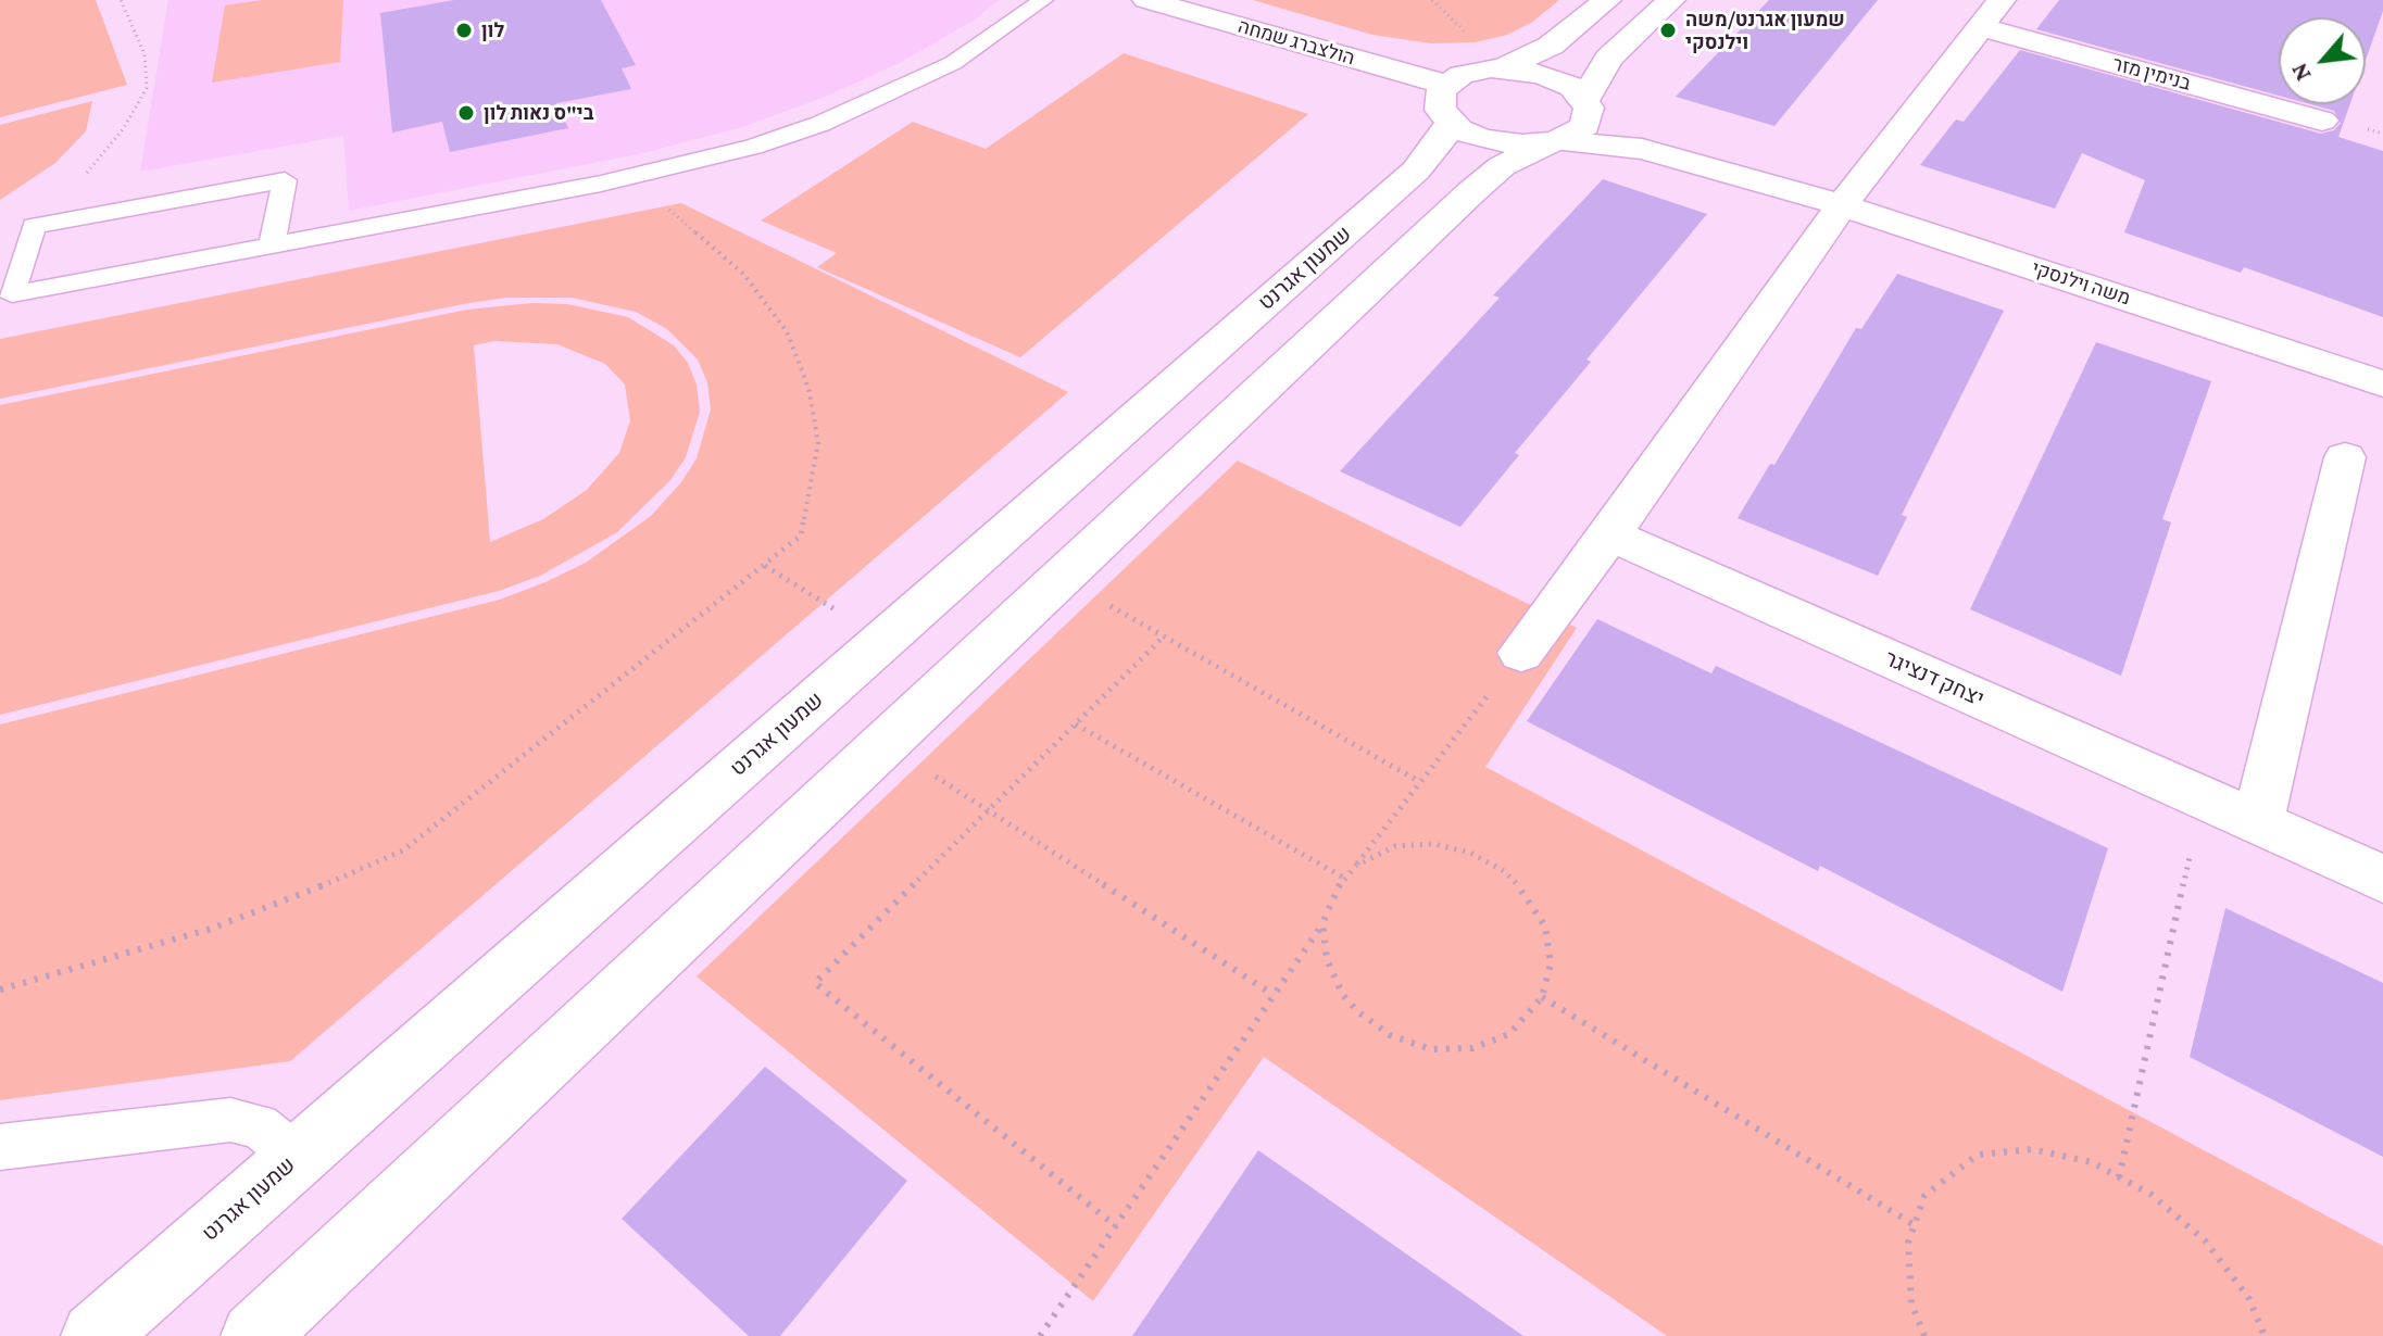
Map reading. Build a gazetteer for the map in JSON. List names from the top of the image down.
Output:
{
  "streets": {
    "street": [
      "הולצברג שמחה",
      "בנימין מזר",
      "שמעון אגרנט",
      "משה וילנסקי",
      "יצחק דנציגר"
    ]
  },
  "crossings": [
    ["הולצברג שמחה", "שמעון אגרנט"],
    ["הולצברג שמחה", "משה וילנסקי"]
  ],
  "places": ["לון", "שמעון אגרנט/משה וילנסקי", "בי\"ס נאות לון"],
  "north": "bottom left"
}
